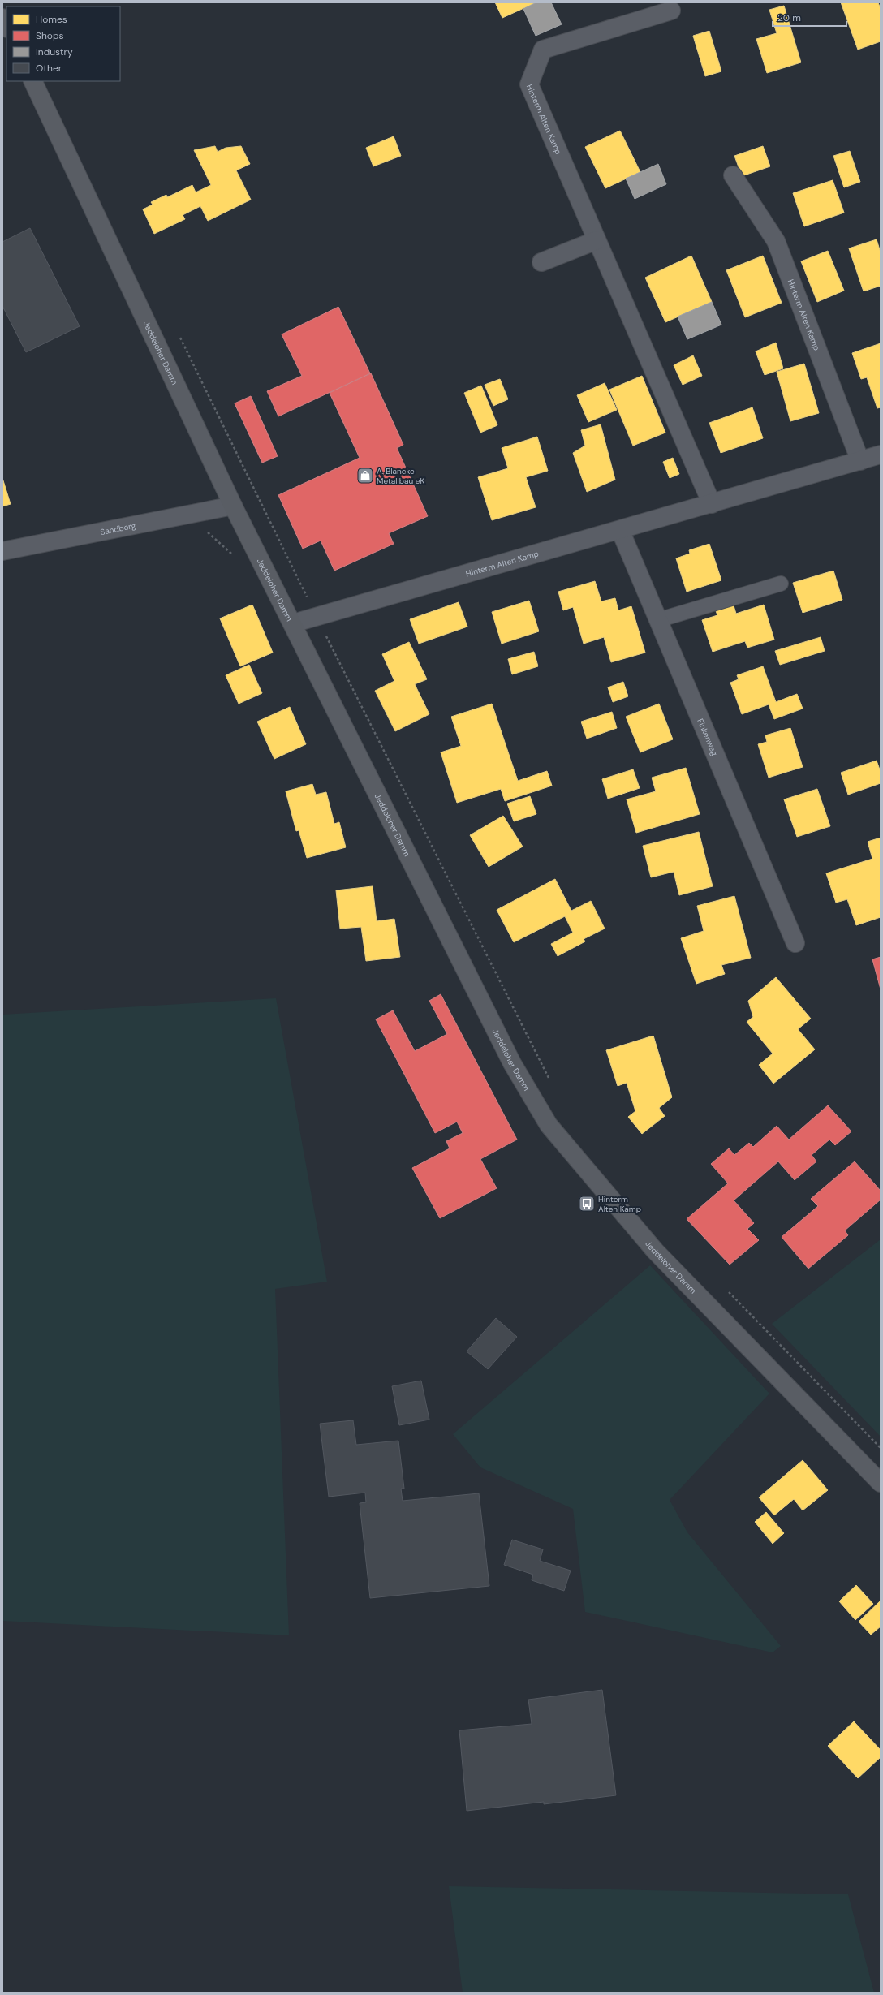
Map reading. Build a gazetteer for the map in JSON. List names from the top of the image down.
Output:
{
  "streets": {
    "main road": ["Jeddeloher Damm"],
    "street": ["Hinterm Alten Kamp", "Sandberg", "Finkenweg"]
  },
  "crossings": [
    ["Hinterm Alten Kamp", "Jeddeloher Damm"],
    ["Hinterm Alten Kamp", "Finkenweg"],
    ["Jeddeloher Damm", "Sandberg"]
  ],
  "places": {
    "shop": ["A. Blancke Metallbau eK"],
    "bus stop": ["Hinterm Alten Kamp"]
  },
  "legend": [
    "Homes",
    "Shops",
    "Industry",
    "Other"
  ],
  "scale_bar": "20 m"
}
